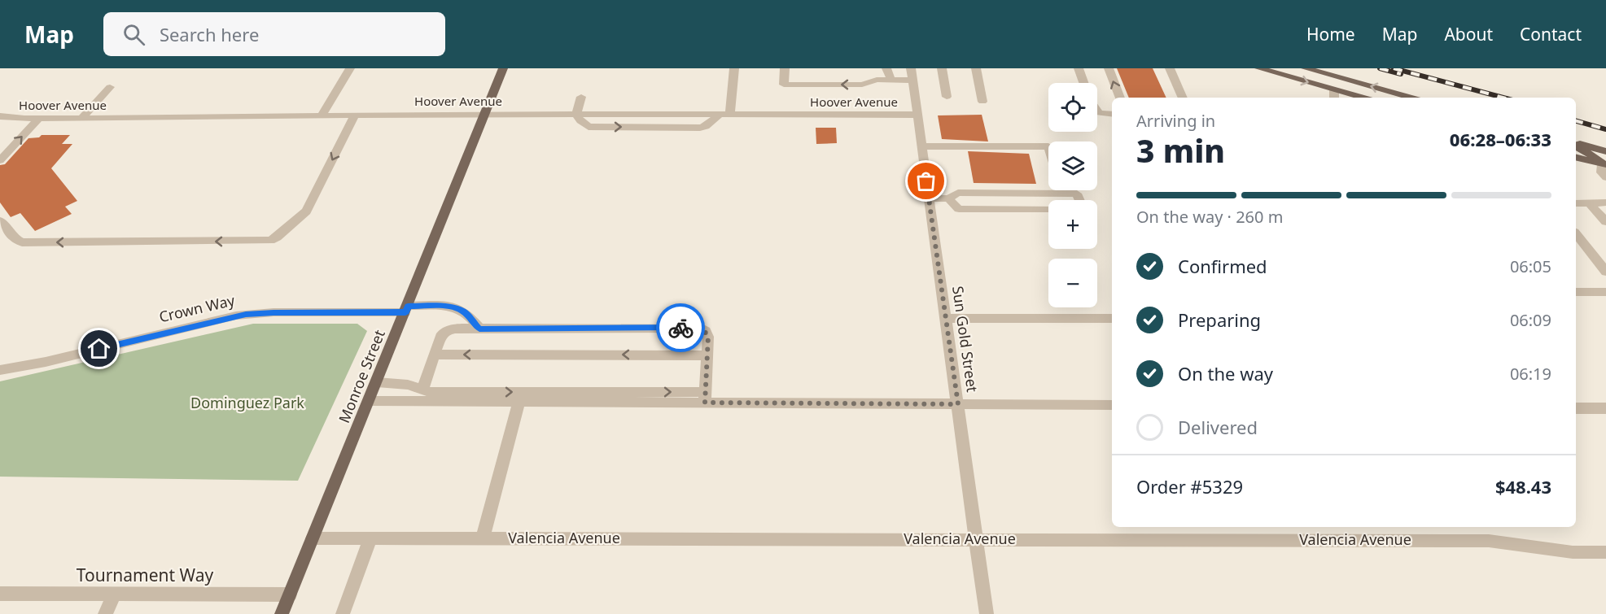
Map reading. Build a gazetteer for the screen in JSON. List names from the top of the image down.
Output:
{
  "streets": {
    "main road": ["Monroe Street"],
    "street": [
      "Hoover Avenue",
      "Crown Way",
      "Sun Gold Street",
      "Valencia Avenue",
      "Tournament Way"
    ]
  },
  "crossings": [
    ["Hoover Avenue", "Sun Gold Street"],
    ["Hoover Avenue", "Monroe Street"],
    ["Crown Way", "Monroe Street"],
    ["Sun Gold Street", "Valencia Avenue"],
    ["Monroe Street", "Valencia Avenue"],
    ["Monroe Street", "Tournament Way"]
  ],
  "parks": ["Dominguez Park"],
  "page": {
    "header": "Map",
    "search": "Search here",
    "nav": [
      "Home",
      "Map",
      "About",
      "Contact"
    ],
    "map_buttons": ["+", "−"],
    "heading": ["3 min", "Arriving in", "06:28–06:33"],
    "panel": ["Order #5329", "$48.43"],
    "bar": "On the way · 260 m",
    "list": [
      ["Confirmed", "06:05"],
      ["Preparing", "06:09"],
      ["On the way", "06:19"],
      "Delivered"
    ]
  }
}
